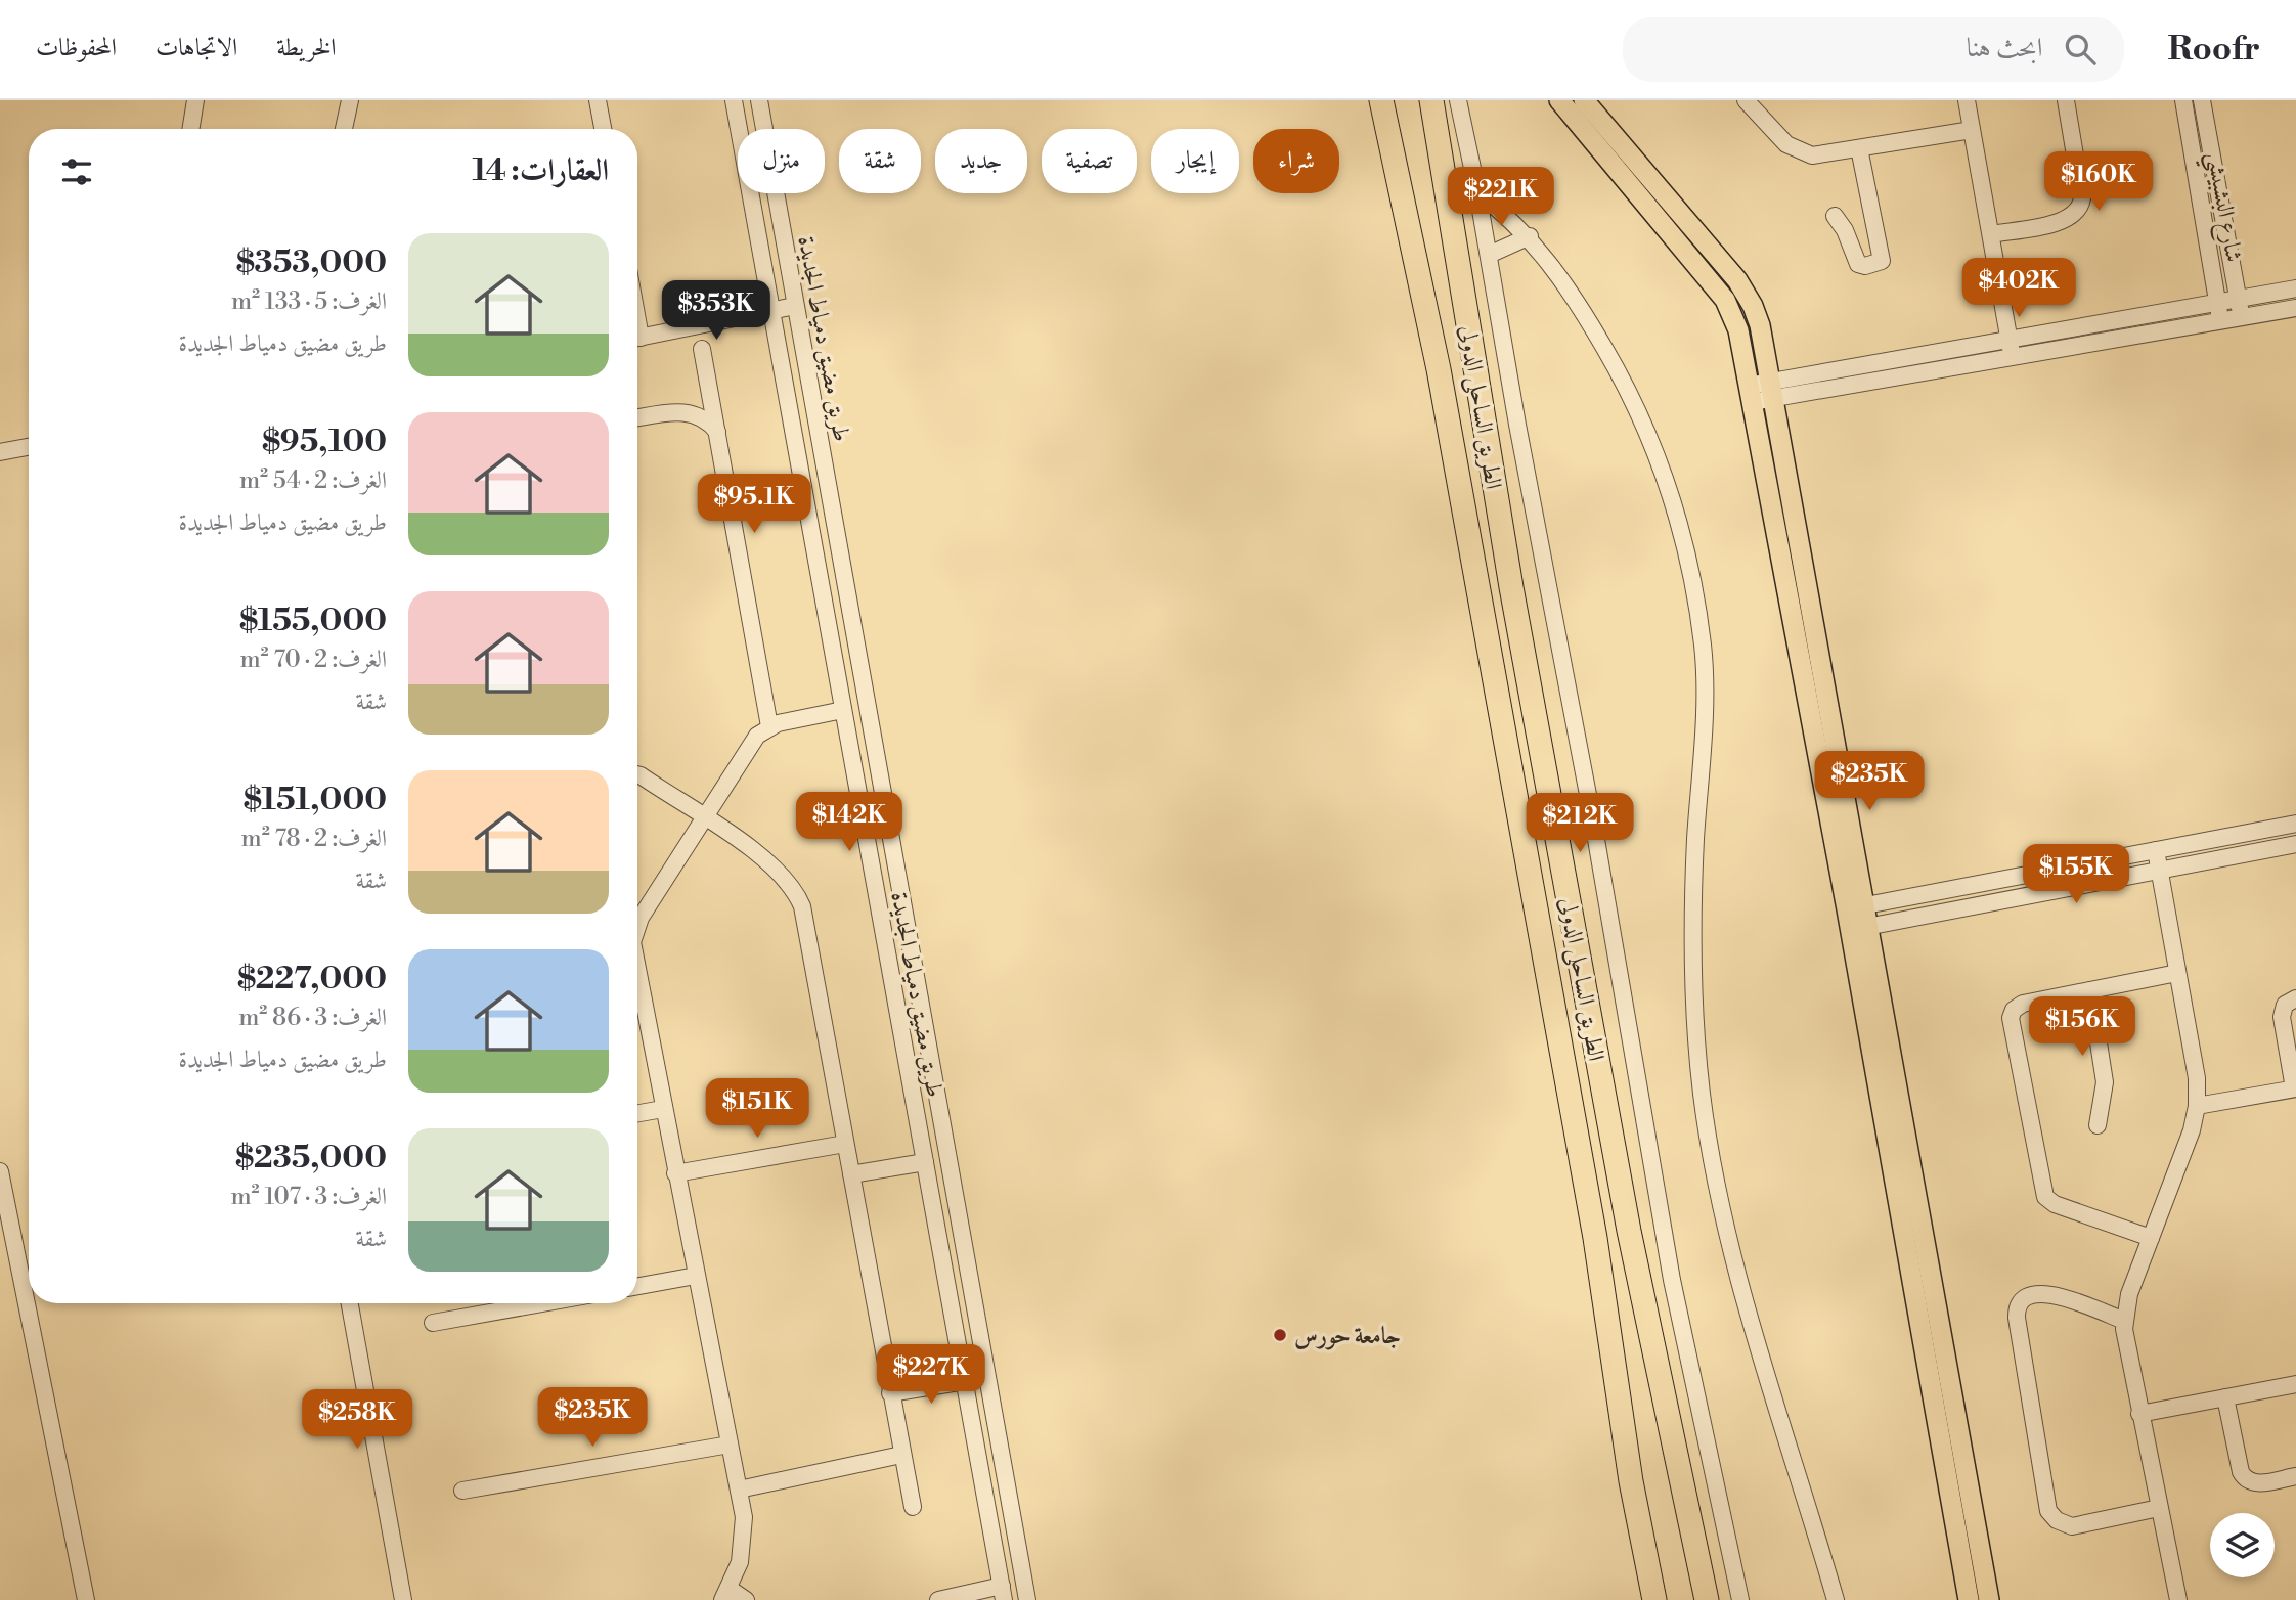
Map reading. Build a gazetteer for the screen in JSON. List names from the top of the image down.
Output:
{
  "streets": {
    "highway": ["الطريق الساحلى الدولى"],
    "street": ["شارع البشبيشي", "طريق مضيق دمياط الجديدة"]
  },
  "places": ["جامعة حورس"],
  "page": {
    "header": "Roofr",
    "search": "ابحث هنا",
    "nav": ["الخريطة", "الاتجاهات", "المحفوظات"],
    "chip": [
      "شراء",
      "إيجار",
      "تصفية",
      "جديد",
      "شقة",
      "منزل"
    ],
    "heading": "العقارات: 14",
    "price": [
      "$160K",
      "$221K",
      "$402K",
      "$353K",
      "$95.1K",
      "$235K",
      "$142K",
      "$212K",
      "$155K",
      "$156K",
      "$151K",
      "$227K",
      "$235K",
      "$258K"
    ],
    "list": [
      {
        "name": "$353,000",
        "note": "الغرف: 5 · 133 m² · طريق مضيق دمياط الجديدة"
      },
      {
        "name": "$95,100",
        "note": "الغرف: 2 · 54 m² · طريق مضيق دمياط الجديدة"
      },
      {
        "name": "$155,000",
        "note": "الغرف: 2 · 70 m² · شقة"
      },
      {
        "name": "$151,000",
        "note": "الغرف: 2 · 78 m² · شقة"
      },
      {
        "name": "$227,000",
        "note": "الغرف: 3 · 86 m² · طريق مضيق دمياط الجديدة"
      },
      {
        "name": "$235,000",
        "note": "الغرف: 3 · 107 m² · شقة"
      }
    ]
  }
}
